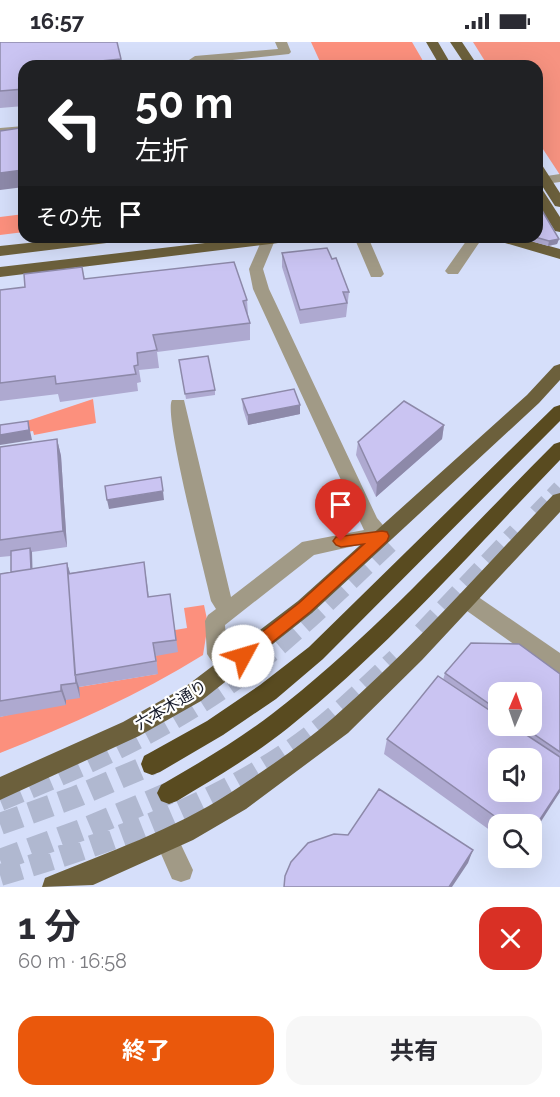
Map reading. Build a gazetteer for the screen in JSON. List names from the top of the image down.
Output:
{
  "streets": {
    "main road": ["六本木通り"]
  },
  "north": "top",
  "page": {
    "status": "16:57",
    "turn": ["50 m", "左折"],
    "then": "その先",
    "heading": ["1 分", "60 m · 16:58"],
    "buttons": ["終了", "共有"]
  }
}
